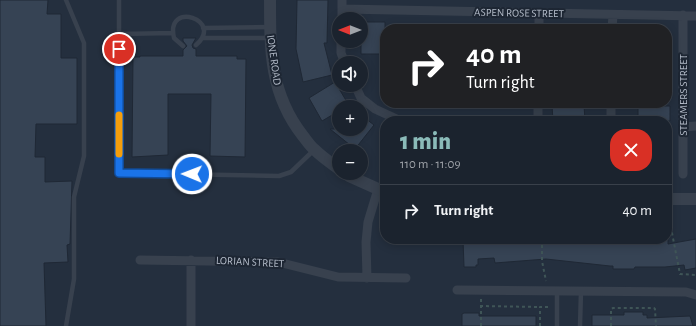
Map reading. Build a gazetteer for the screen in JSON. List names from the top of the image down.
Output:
{
  "streets": {
    "street": [
      "ASPEN ROSE STREET",
      "IONE ROAD",
      "STEAMERS STREET",
      "LORIAN STREET"
    ]
  },
  "crossings": [
    ["ASPEN ROSE STREET", "STEAMERS STREET"]
  ],
  "north": "left",
  "page": {
    "map_buttons": ["+", "−"],
    "turn": ["40 m", "Turn right"],
    "heading": ["1 min", "110 m · 11:09"],
    "list": [
      {
        "name": "Turn right",
        "value": "40 m"
      }
    ]
  }
}
